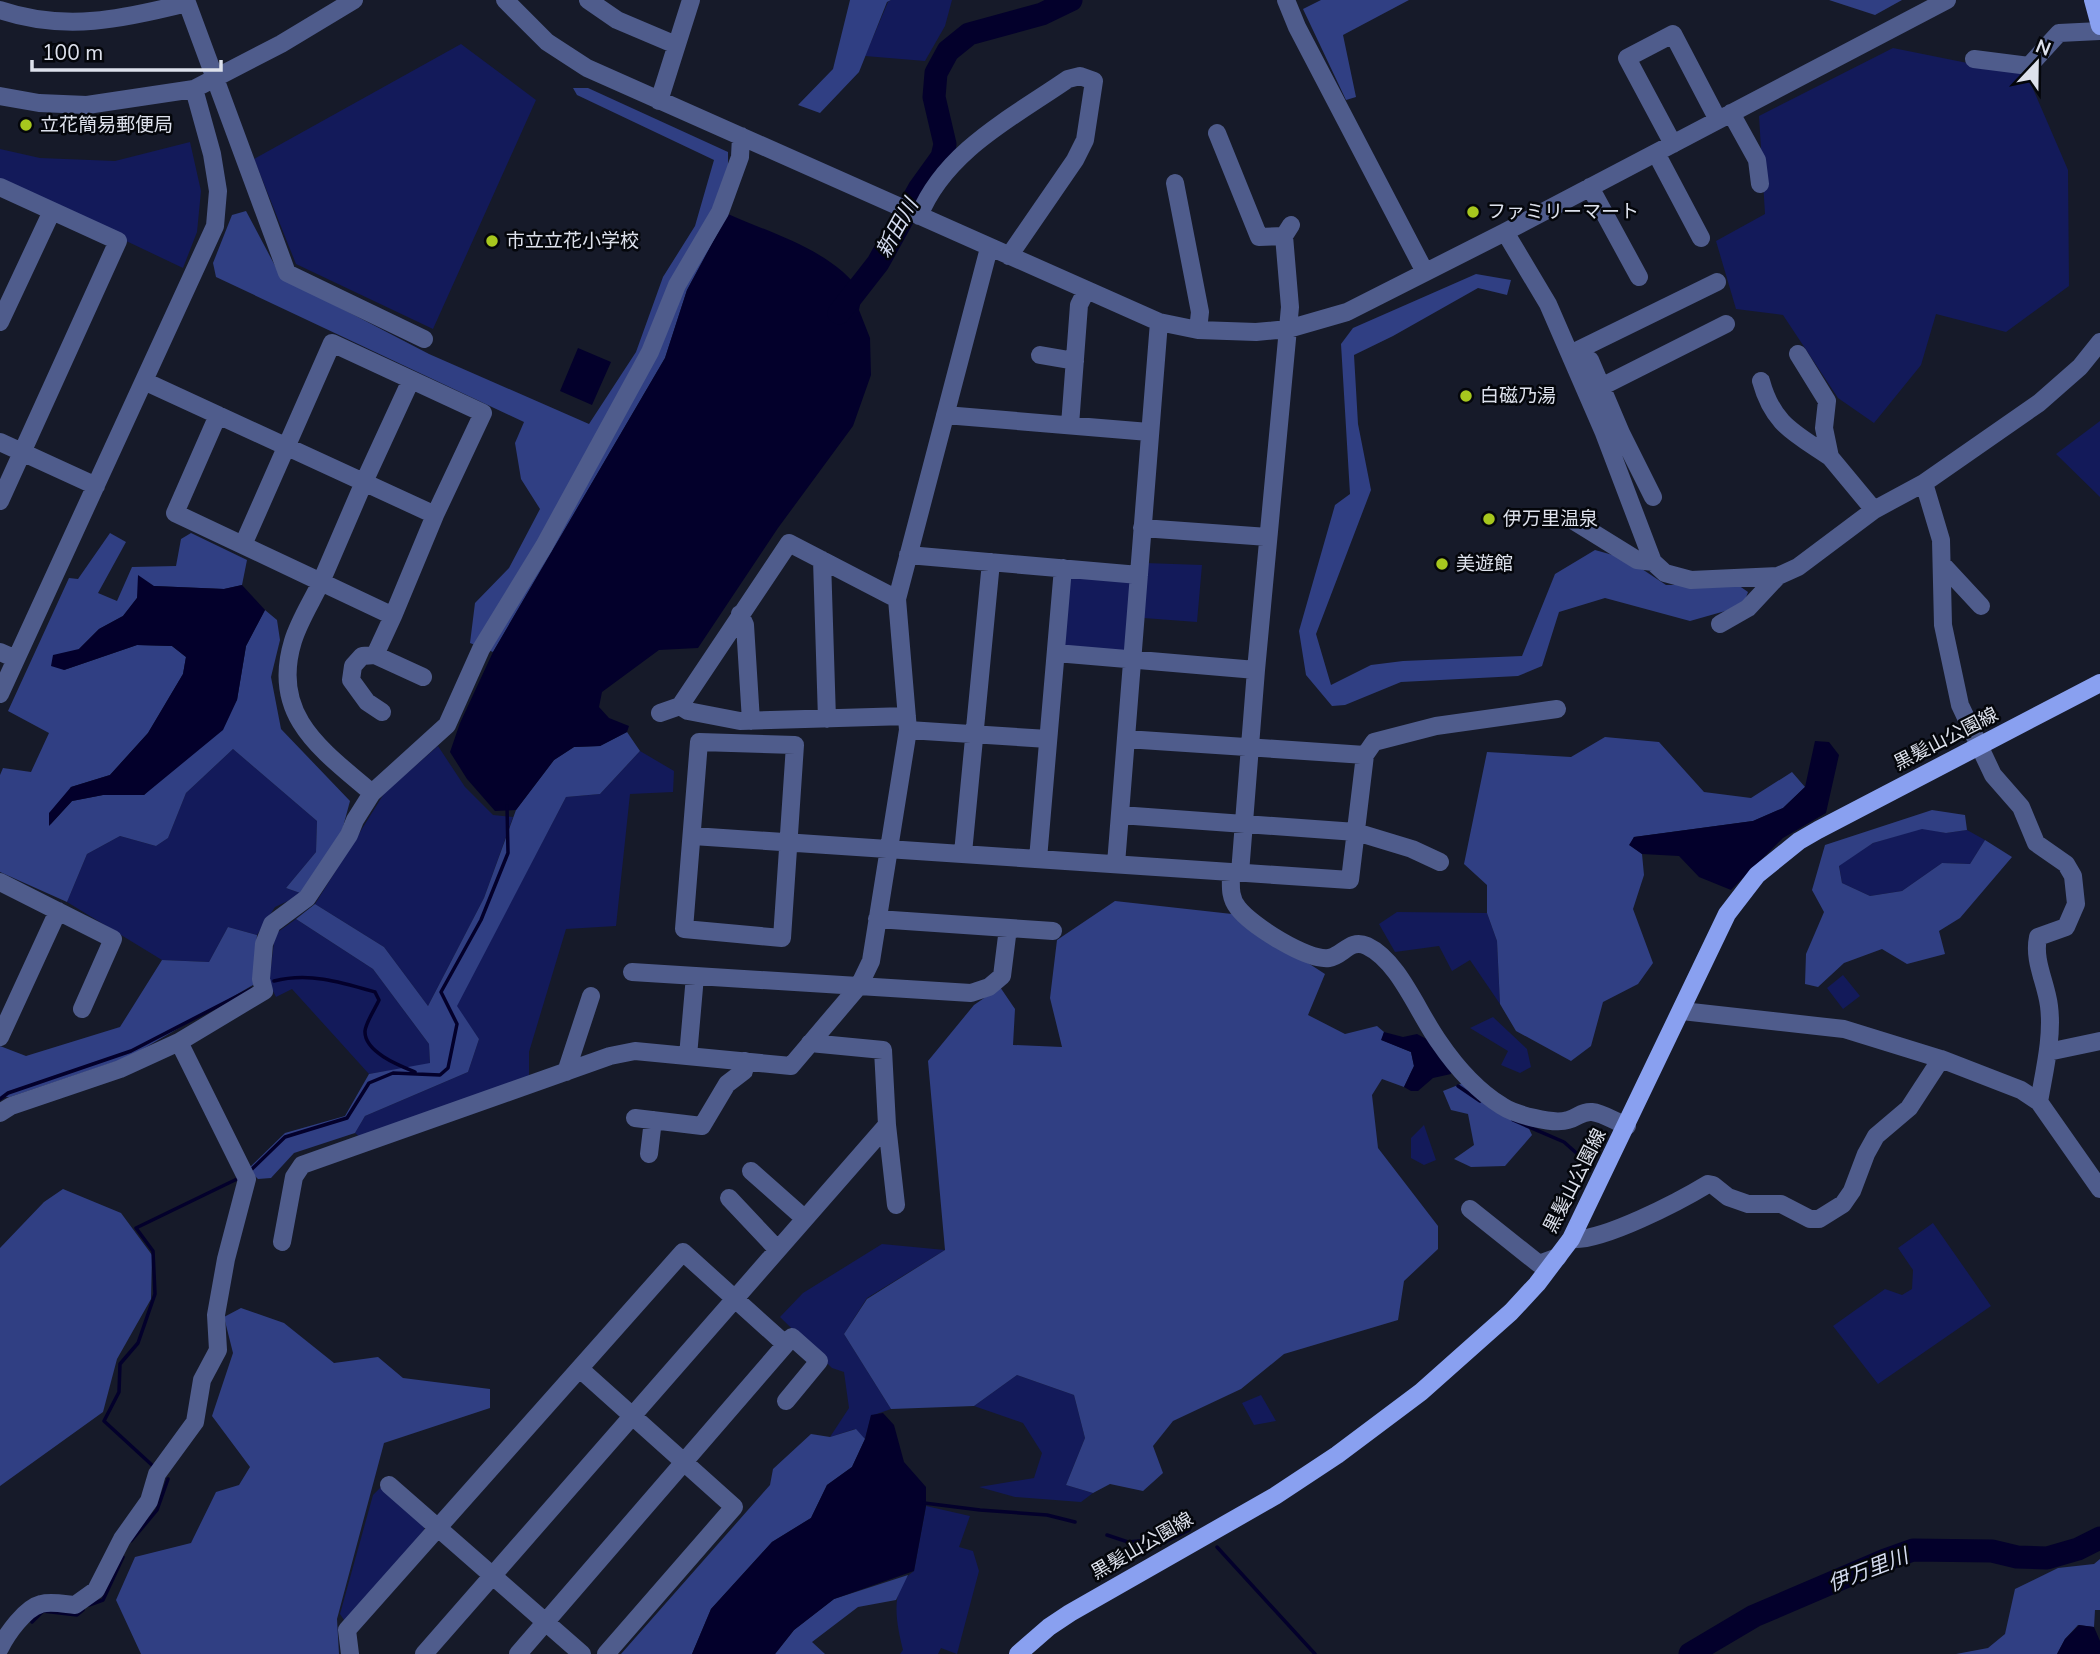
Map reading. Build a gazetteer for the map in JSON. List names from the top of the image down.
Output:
{
  "streets": {
    "main road": ["黒髪山公園線"]
  },
  "water": ["新田川", "伊万里川"],
  "places": [
    "立花簡易郵便局",
    "ファミリーマート",
    "市立立花小学校",
    "白磁乃湯",
    "伊万里温泉",
    "美遊館"
  ],
  "scale_bar": "100 m",
  "north": "top"
}
